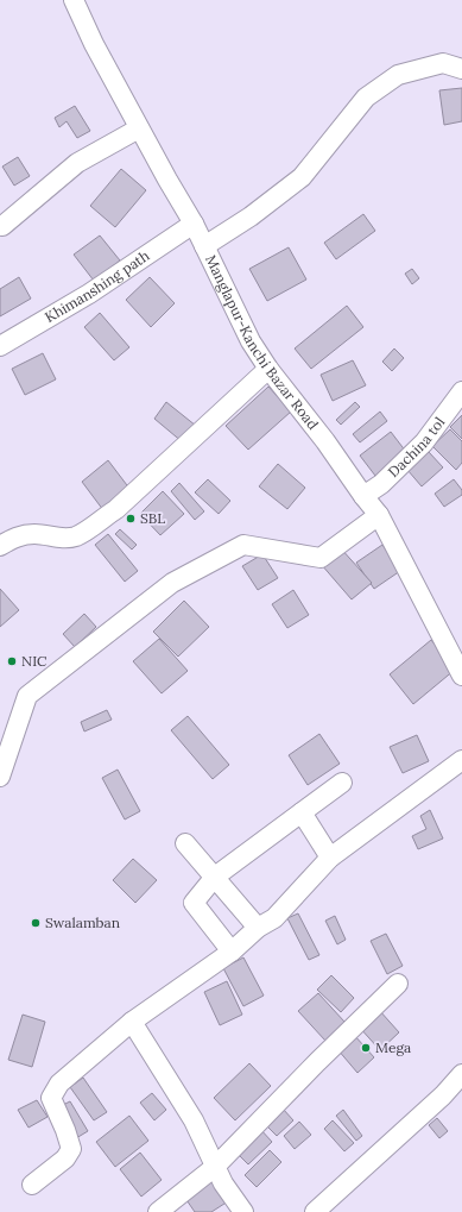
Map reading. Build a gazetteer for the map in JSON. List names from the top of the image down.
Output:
{
  "streets": {
    "street": ["Khimanshing path", "Manglapur-Kanchi Bazar Road", "Dachina tol"]
  },
  "crossings": [
    ["Khimanshing path", "Manglapur-Kanchi Bazar Road"],
    ["Manglapur-Kanchi Bazar Road", "Dachina tol"]
  ],
  "places": [
    "SBL",
    "NIC",
    "Swalamban",
    "Mega"
  ]
}
